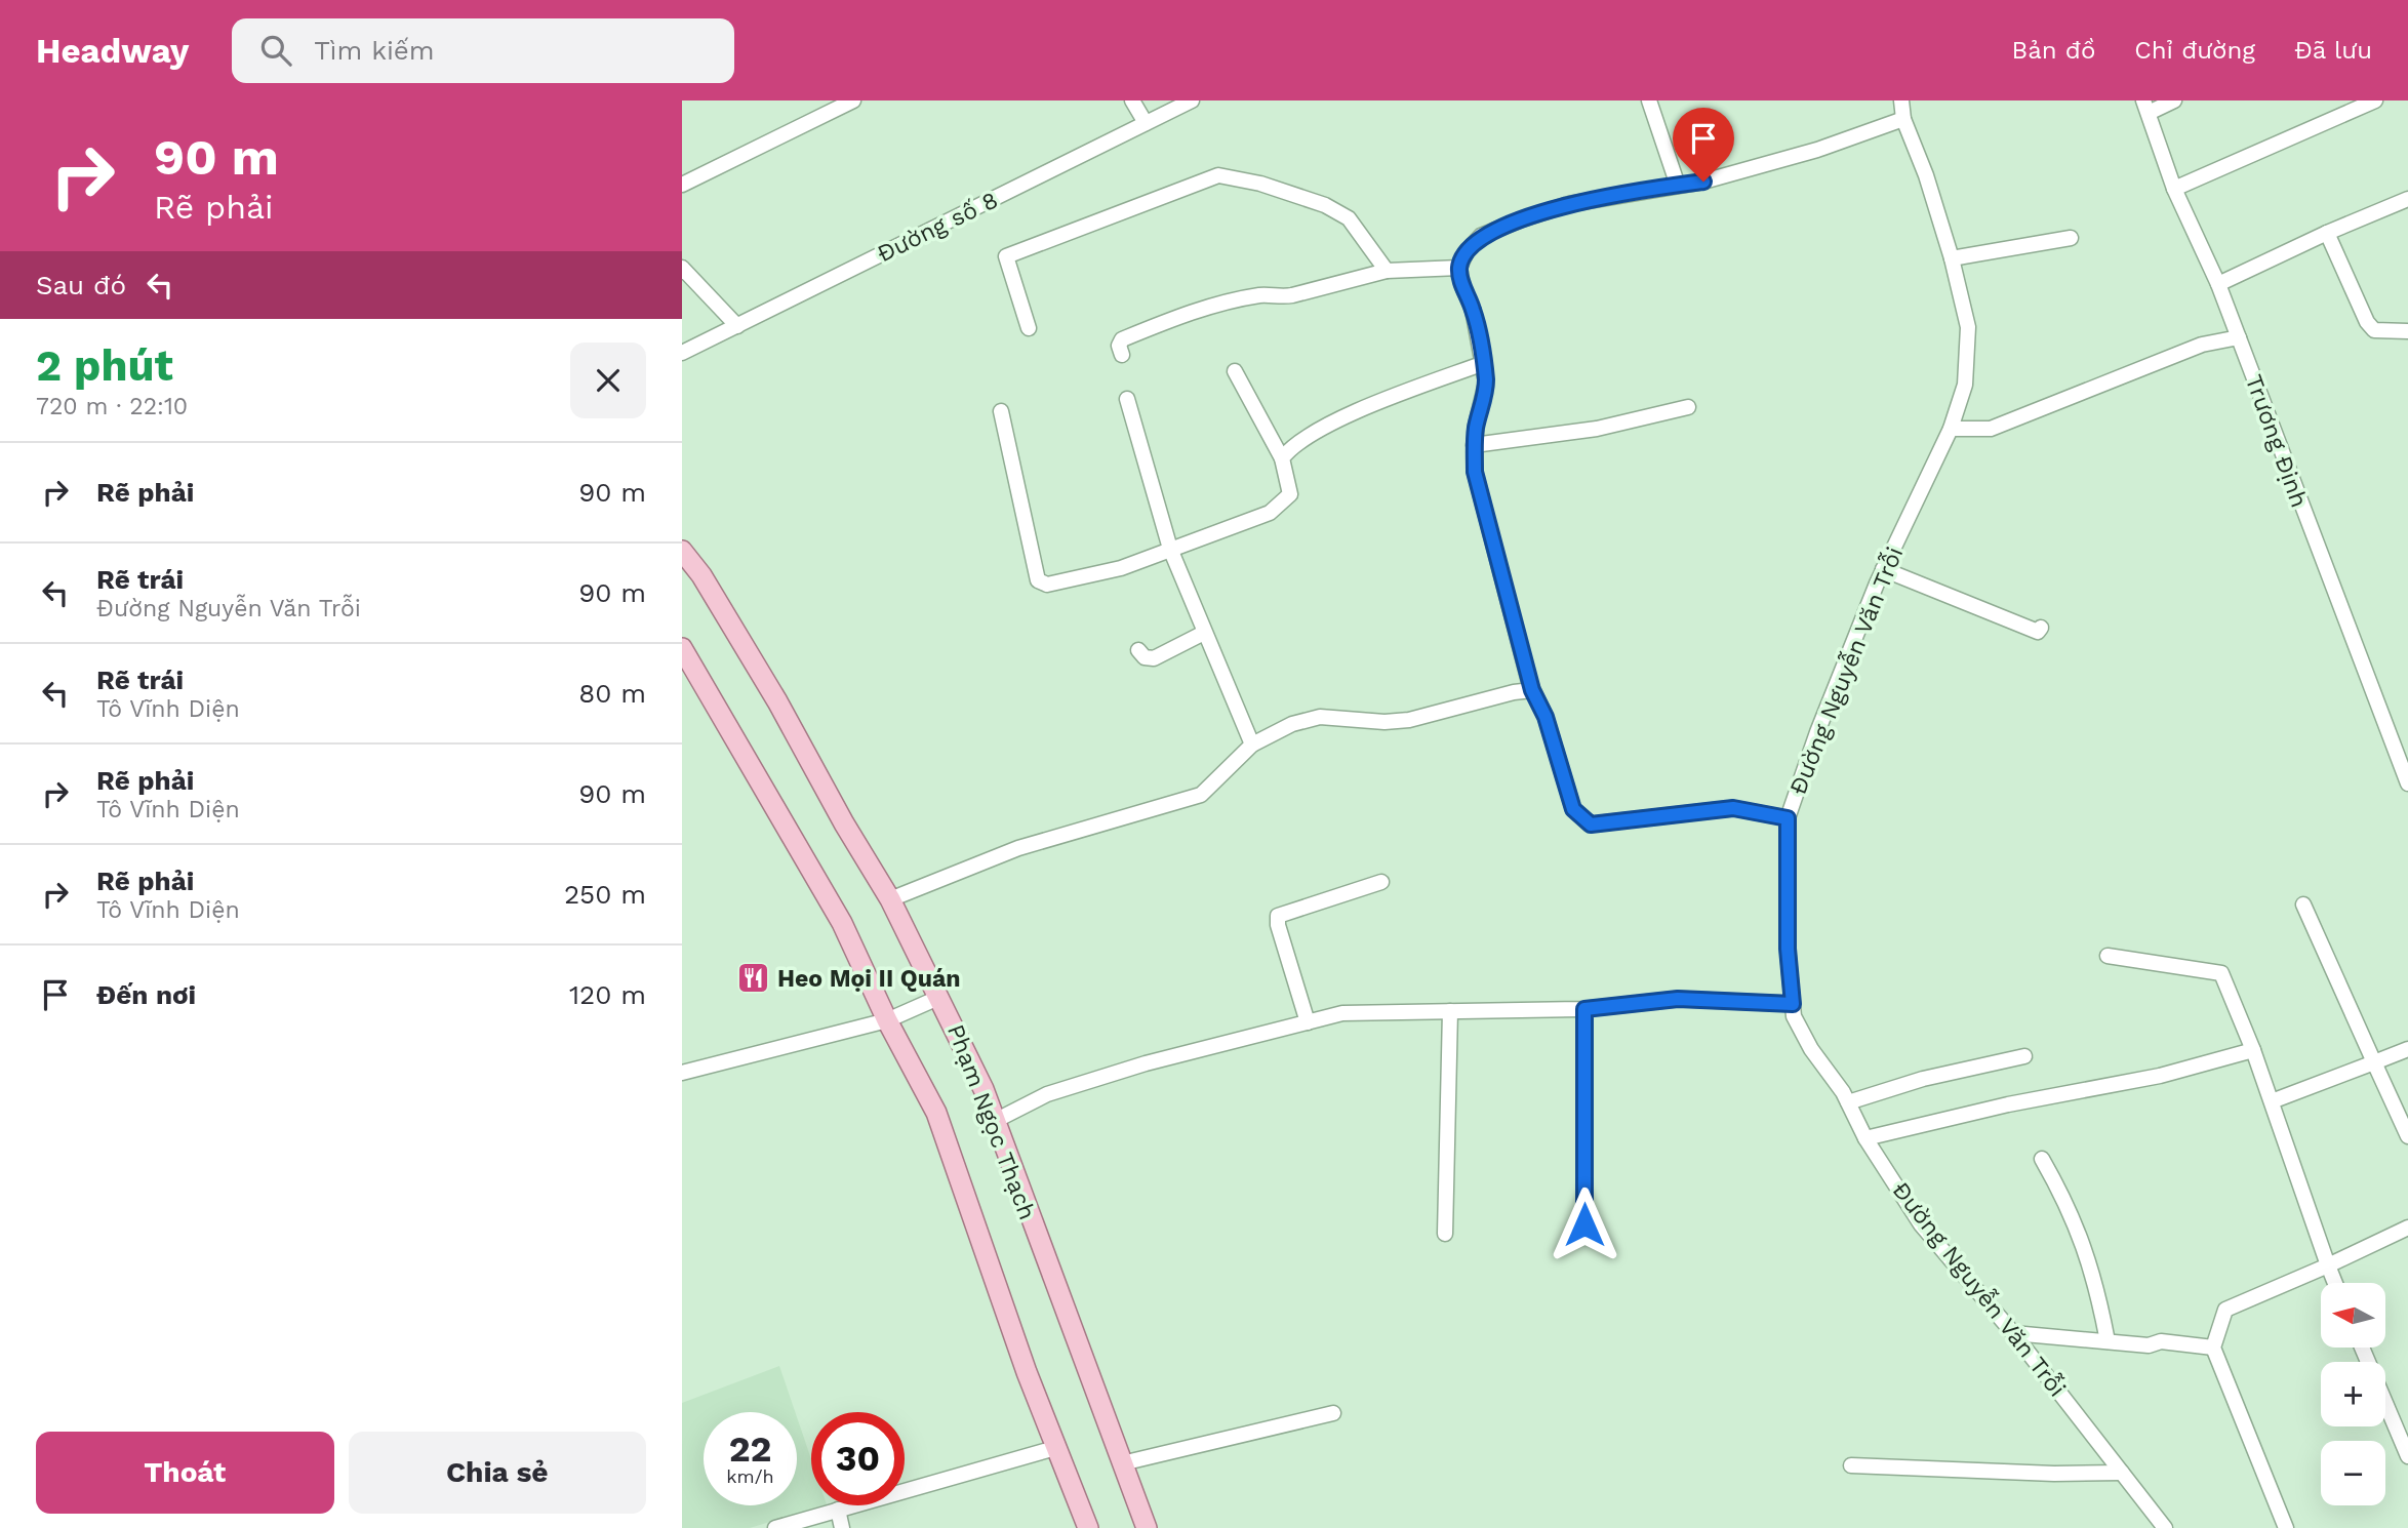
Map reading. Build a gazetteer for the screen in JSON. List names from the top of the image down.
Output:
{
  "streets": {
    "main road": ["Phạm Ngọc Thạch"],
    "street": ["Đường số 8", "Trương Định", "Đường Nguyễn Văn Trỗi"]
  },
  "places": {
    "restaurant": ["Heo Mọi II Quán"]
  },
  "north": "left",
  "page": {
    "header": "Headway",
    "search": "Tìm kiếm",
    "nav": ["Bản đồ", "Chỉ đường", "Đã lưu"],
    "turn": ["90 m", "Rẽ phải"],
    "then": "Sau đó",
    "heading": ["2 phút", "720 m · 22:10"],
    "list": [
      {
        "name": "Rẽ phải",
        "value": "90 m"
      },
      {
        "name": "Rẽ trái",
        "note": "Đường Nguyễn Văn Trỗi",
        "value": "90 m"
      },
      {
        "name": "Rẽ trái",
        "note": "Tô Vĩnh Diện",
        "value": "80 m"
      },
      {
        "name": "Rẽ phải",
        "note": "Tô Vĩnh Diện",
        "value": "90 m"
      },
      {
        "name": "Rẽ phải",
        "note": "Tô Vĩnh Diện",
        "value": "250 m"
      },
      {
        "name": "Đến nơi",
        "value": "120 m"
      }
    ],
    "map_buttons": ["+", "−"],
    "speed": "22 km/h",
    "limit": "30",
    "buttons": ["Thoát", "Chia sẻ"]
  }
}
